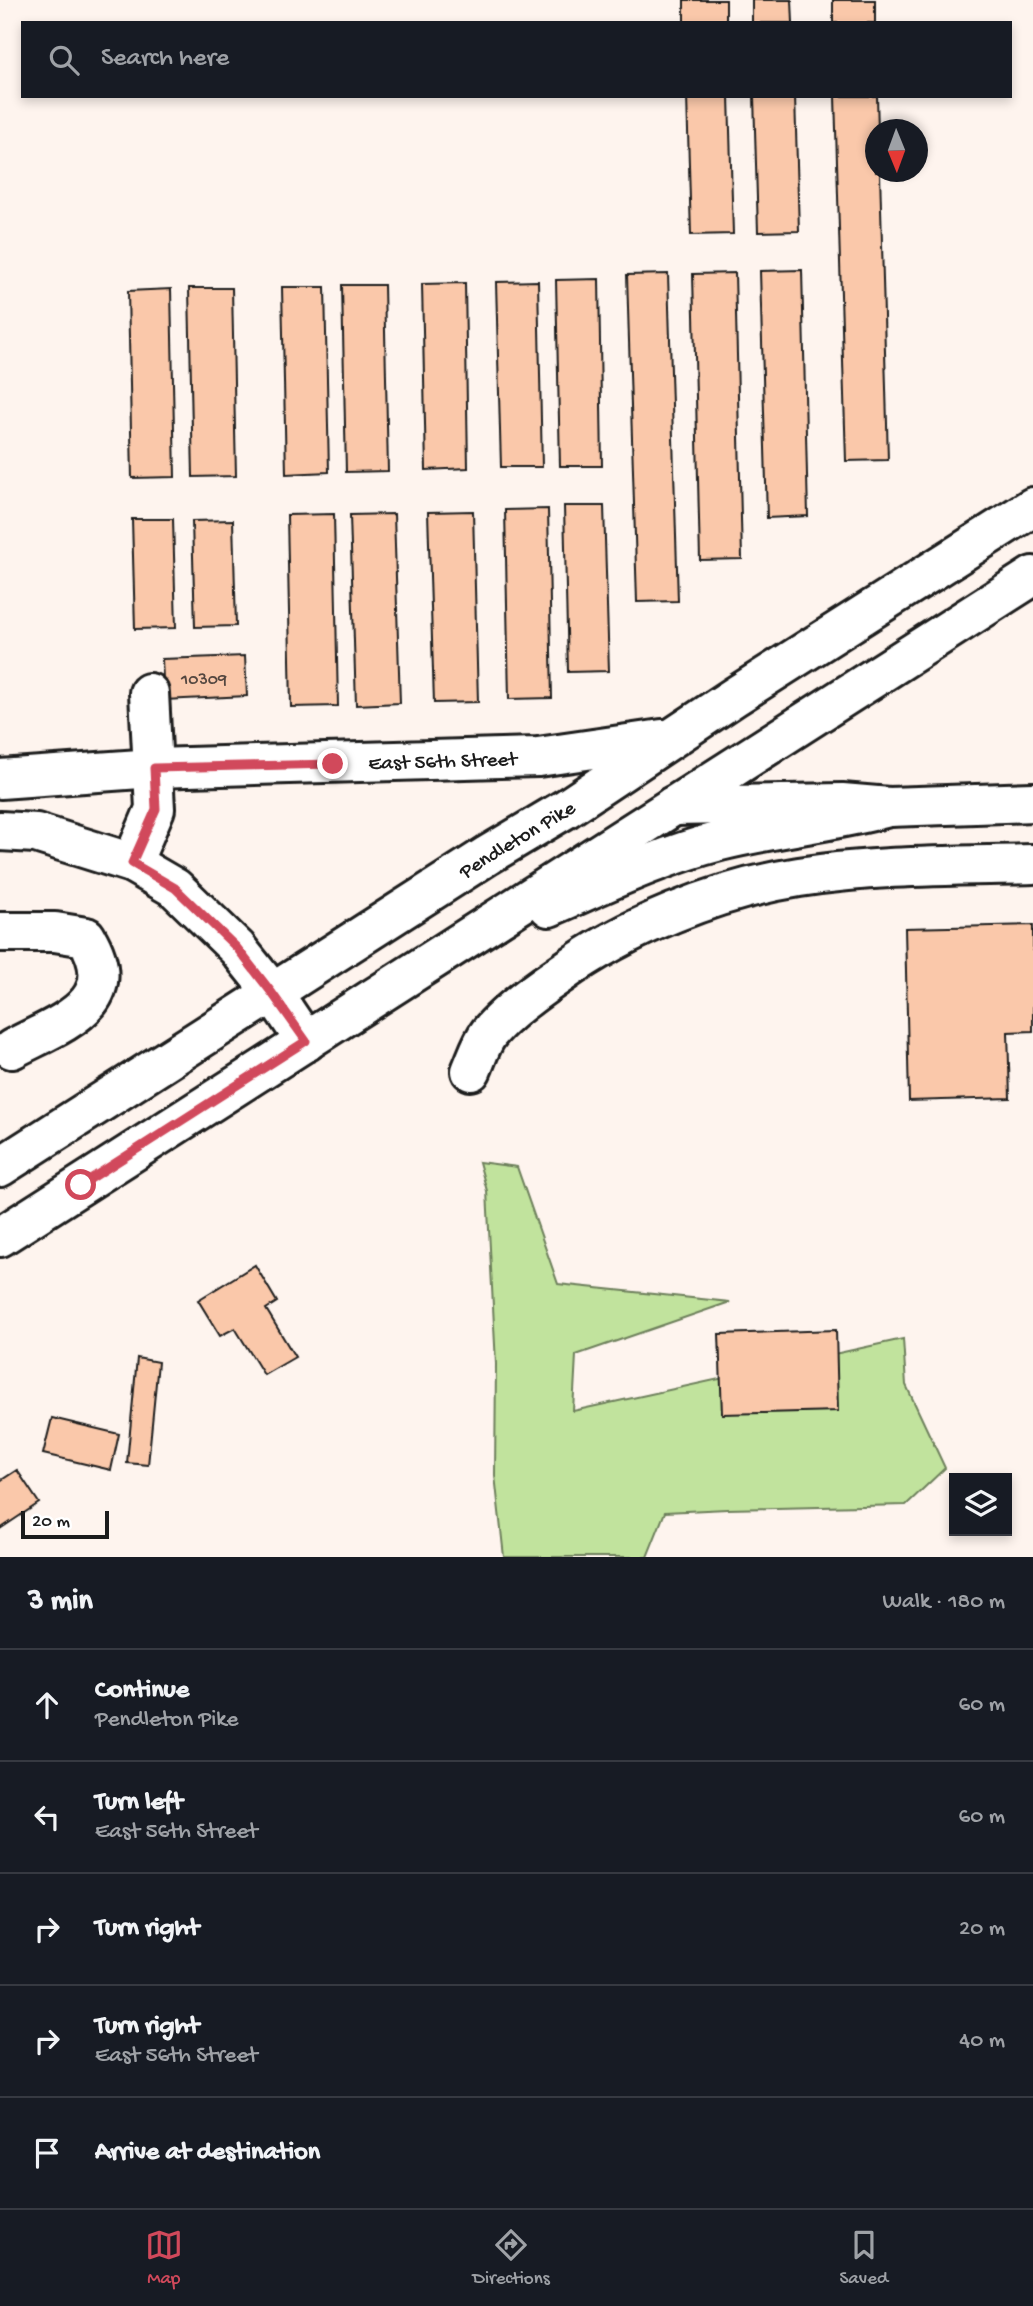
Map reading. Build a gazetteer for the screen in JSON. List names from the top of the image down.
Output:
{
  "streets": {
    "main road": ["East 56th Street", "Pendleton Pike"]
  },
  "crossings": [
    ["East 56th Street", "Pendleton Pike"]
  ],
  "house_numbers": ["10309"],
  "scale_bar": "20 m",
  "north": "bottom",
  "page": {
    "search": "Search here",
    "scale": "20 m",
    "heading": ["3 min", "Walk · 180 m"],
    "list": [
      ["Continue", "Pendleton Pike", "60 m"],
      ["Turn left", "East 56th Street", "60 m"],
      ["Turn right", "20 m"],
      ["Turn right", "East 56th Street", "40 m"],
      "Arrive at destination"
    ],
    "nav": ["Map", "Directions", "Saved"]
  }
}
